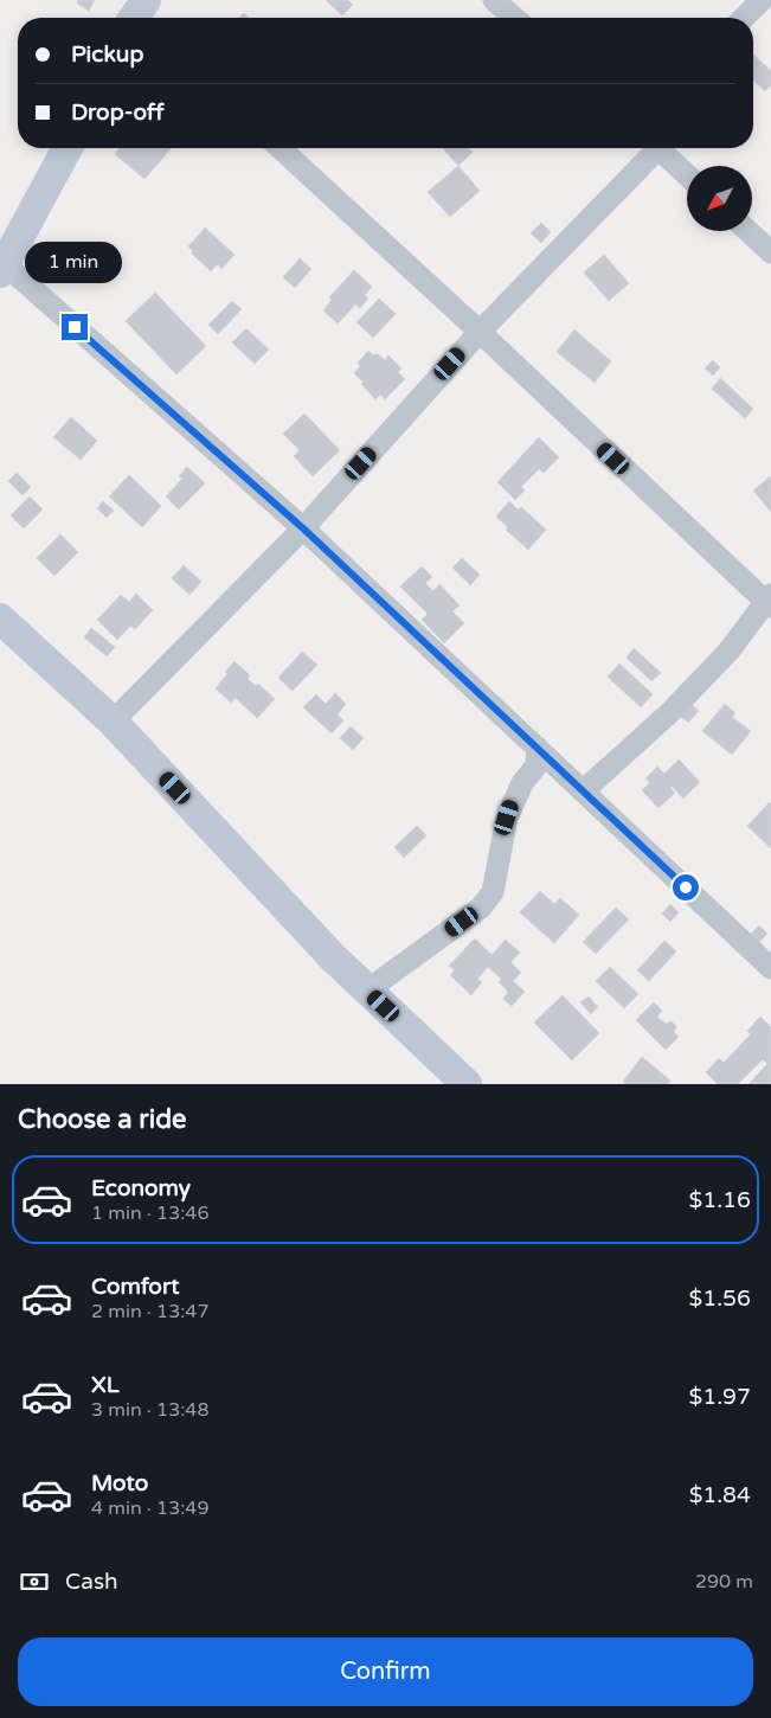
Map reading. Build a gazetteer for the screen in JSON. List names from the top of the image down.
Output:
{
  "north": "bottom left",
  "page": {
    "banner": ["Pickup", "Drop-off"],
    "bubble": "1 min",
    "heading": "Choose a ride",
    "list": [
      {
        "name": "Economy",
        "note": "1 min · 13:46",
        "value": "$1.16"
      },
      {
        "name": "Comfort",
        "note": "2 min · 13:47",
        "value": "$1.56"
      },
      {
        "name": "XL",
        "note": "3 min · 13:48",
        "value": "$1.97"
      },
      {
        "name": "Moto",
        "note": "4 min · 13:49",
        "value": "$1.84"
      }
    ],
    "pay": ["Cash", "290 m"],
    "buttons": "Confirm"
  }
}
